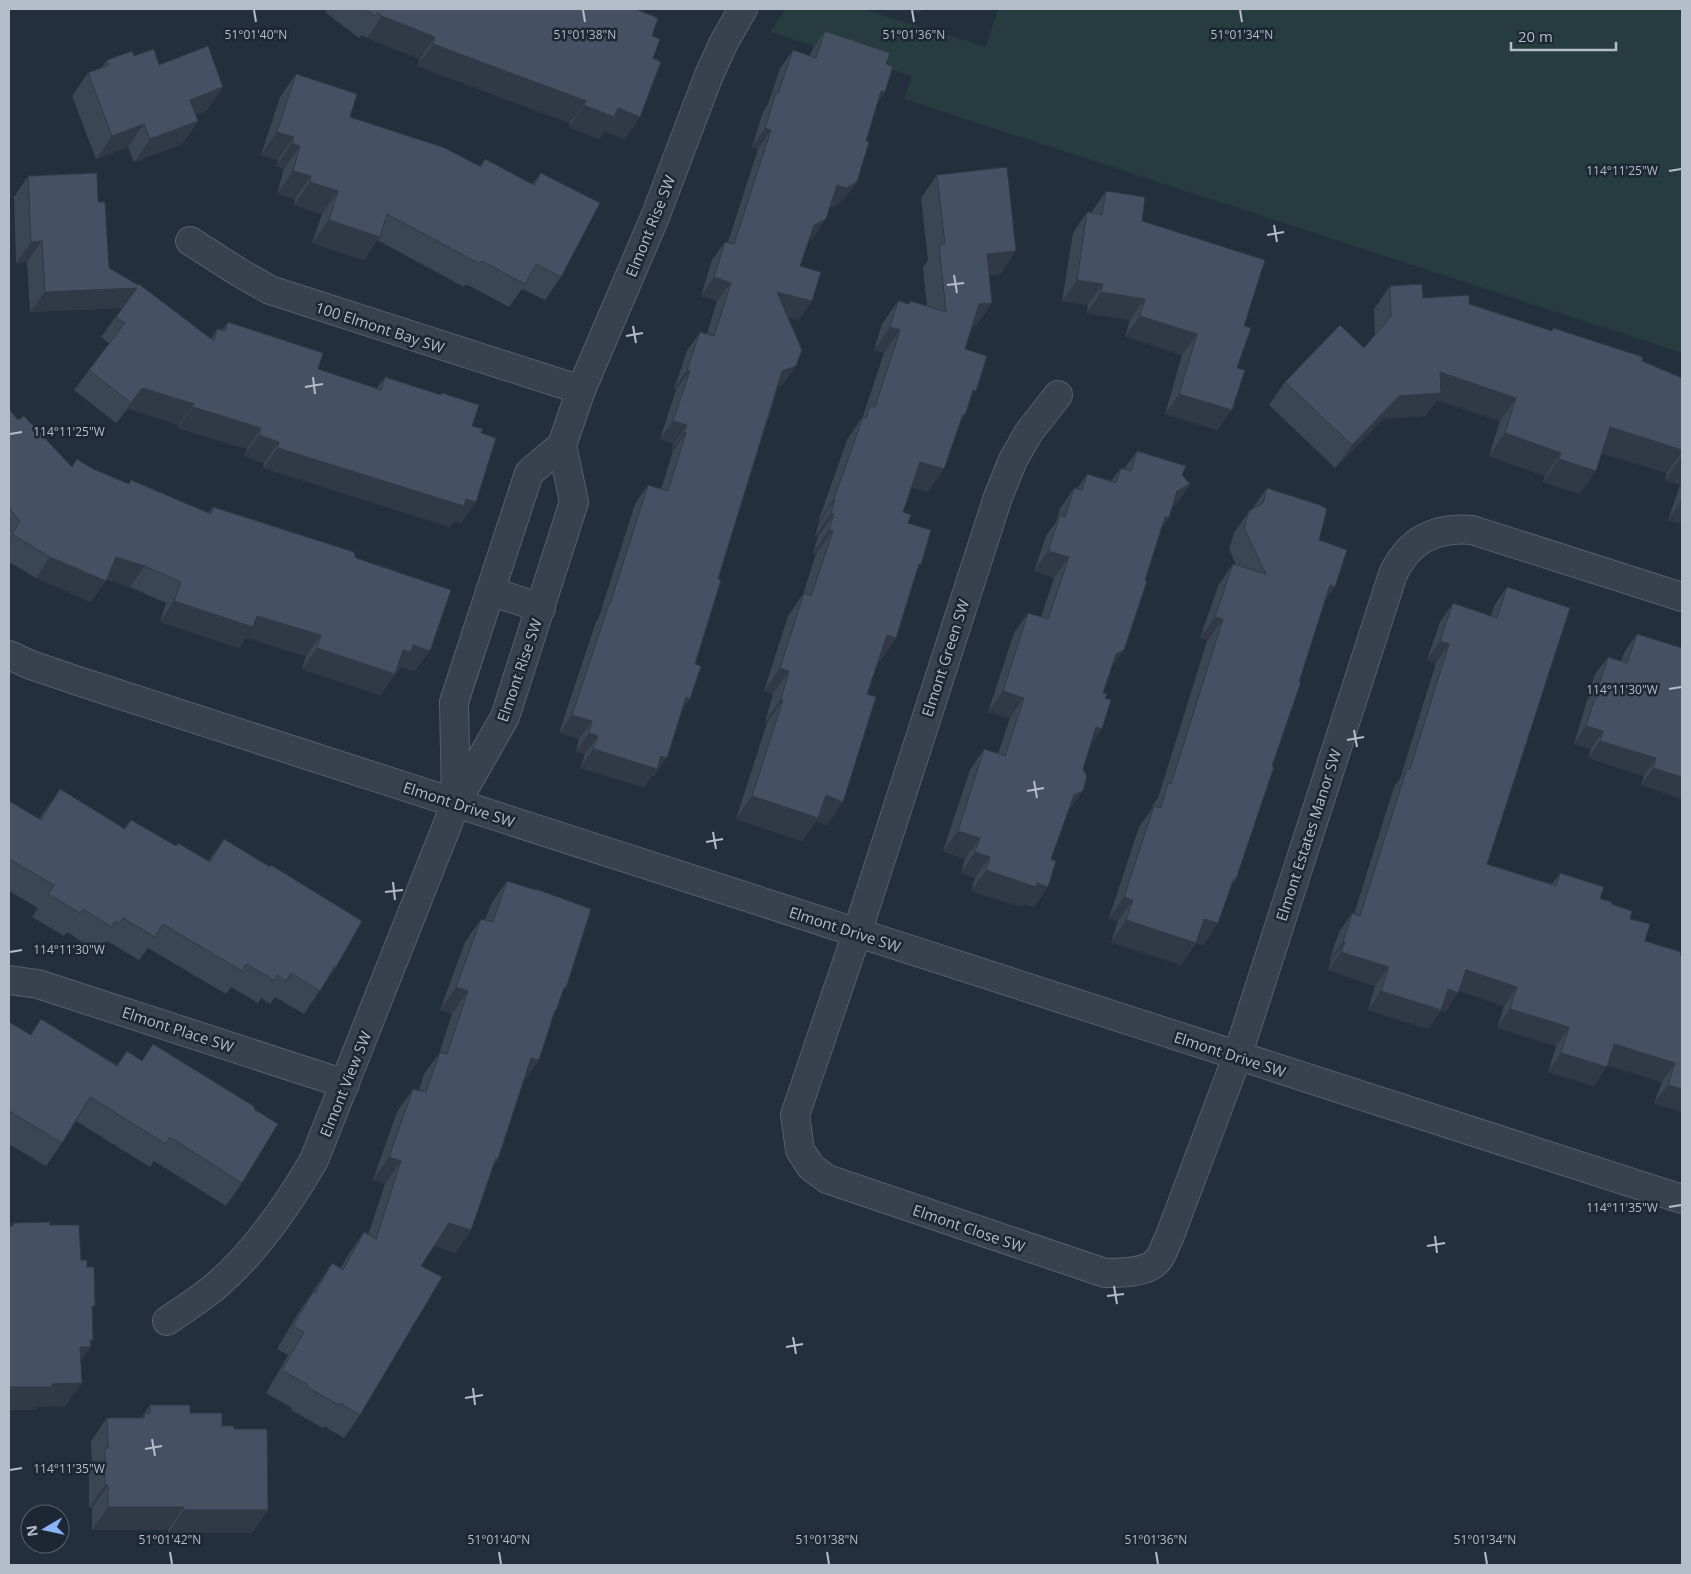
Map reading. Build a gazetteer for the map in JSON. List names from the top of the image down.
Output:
{
  "streets": {
    "street": [
      "Elmont Rise SW",
      "100 Elmont Bay SW",
      "Elmont Green SW",
      "Elmont Drive SW",
      "Elmont Estates Manor SW",
      "Elmont Place SW",
      "Elmont View SW",
      "Elmont Close SW"
    ]
  },
  "crossings": [
    ["Elmont Rise SW", "100 Elmont Bay SW"],
    ["Elmont Rise SW", "Elmont Drive SW"],
    ["Elmont Rise SW", "Elmont View SW"],
    ["Elmont Green SW", "Elmont Drive SW"],
    ["Elmont Green SW", "Elmont Close SW"],
    ["Elmont Drive SW", "Elmont Estates Manor SW"],
    ["Elmont Drive SW", "Elmont View SW"],
    ["Elmont Drive SW", "Elmont Close SW"],
    ["Elmont Estates Manor SW", "Elmont Close SW"],
    ["Elmont Place SW", "Elmont View SW"]
  ],
  "scale_bar": "20 m",
  "north": "left",
  "coordinates": [
    "51°01'40\"N",
    "51°01'38\"N",
    "51°01'36\"N",
    "51°01'34\"N",
    "114°11'25\"W",
    "114°11'30\"W",
    "114°11'35\"W",
    "51°01'42\"N"
  ]
}
